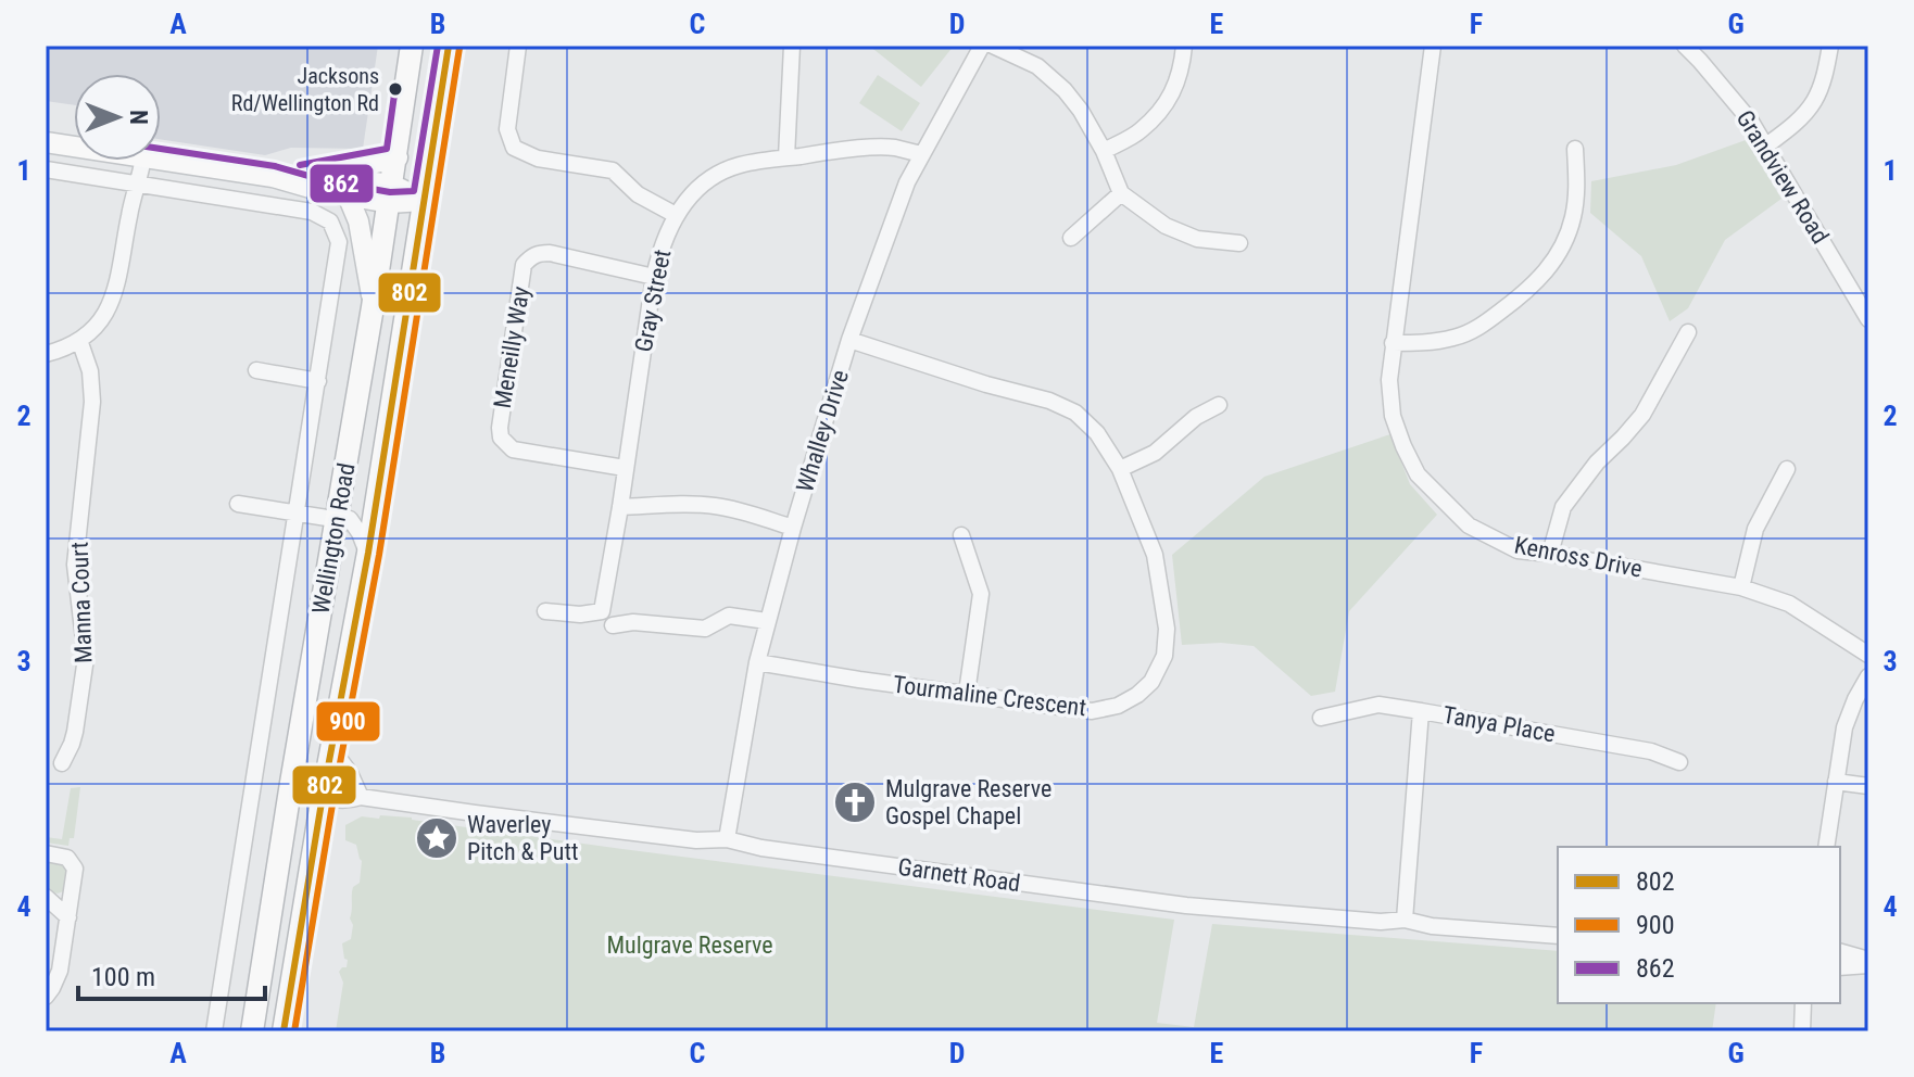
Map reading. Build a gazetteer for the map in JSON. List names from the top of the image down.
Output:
{
  "streets": {
    "highway": ["Wellington Road"],
    "street": [
      "Grandview Road",
      "Gray Street",
      "Meneilly Way",
      "Whalley Drive",
      "Kenross Drive",
      "Manna Court",
      "Tourmaline Crescent",
      "Tanya Place",
      "Garnett Road"
    ]
  },
  "crossings": [
    ["Gray Street", "Meneilly Way"],
    ["Gray Street", "Whalley Drive"],
    ["Whalley Drive", "Tourmaline Crescent"],
    ["Whalley Drive", "Garnett Road"],
    ["Wellington Road", "Garnett Road"],
    ["Tanya Place", "Garnett Road"]
  ],
  "parks": ["Mulgrave Reserve"],
  "places": {
    "other": ["Jacksons Rd/Wellington Rd"],
    "church": ["Mulgrave Reserve Gospel Chapel"],
    "place": ["Waverley Pitch & Putt"]
  },
  "lines": ["transit line 802", "transit line 862", "transit line 900"],
  "legend": ["802", "900", "862"],
  "scale_bar": "100 m",
  "north": "right",
  "grid": {
    "columns": [
      "A",
      "B",
      "C",
      "D",
      "E",
      "F",
      "G"
    ],
    "rows": [
      "1",
      "2",
      "3",
      "4"
    ]
  }
}
